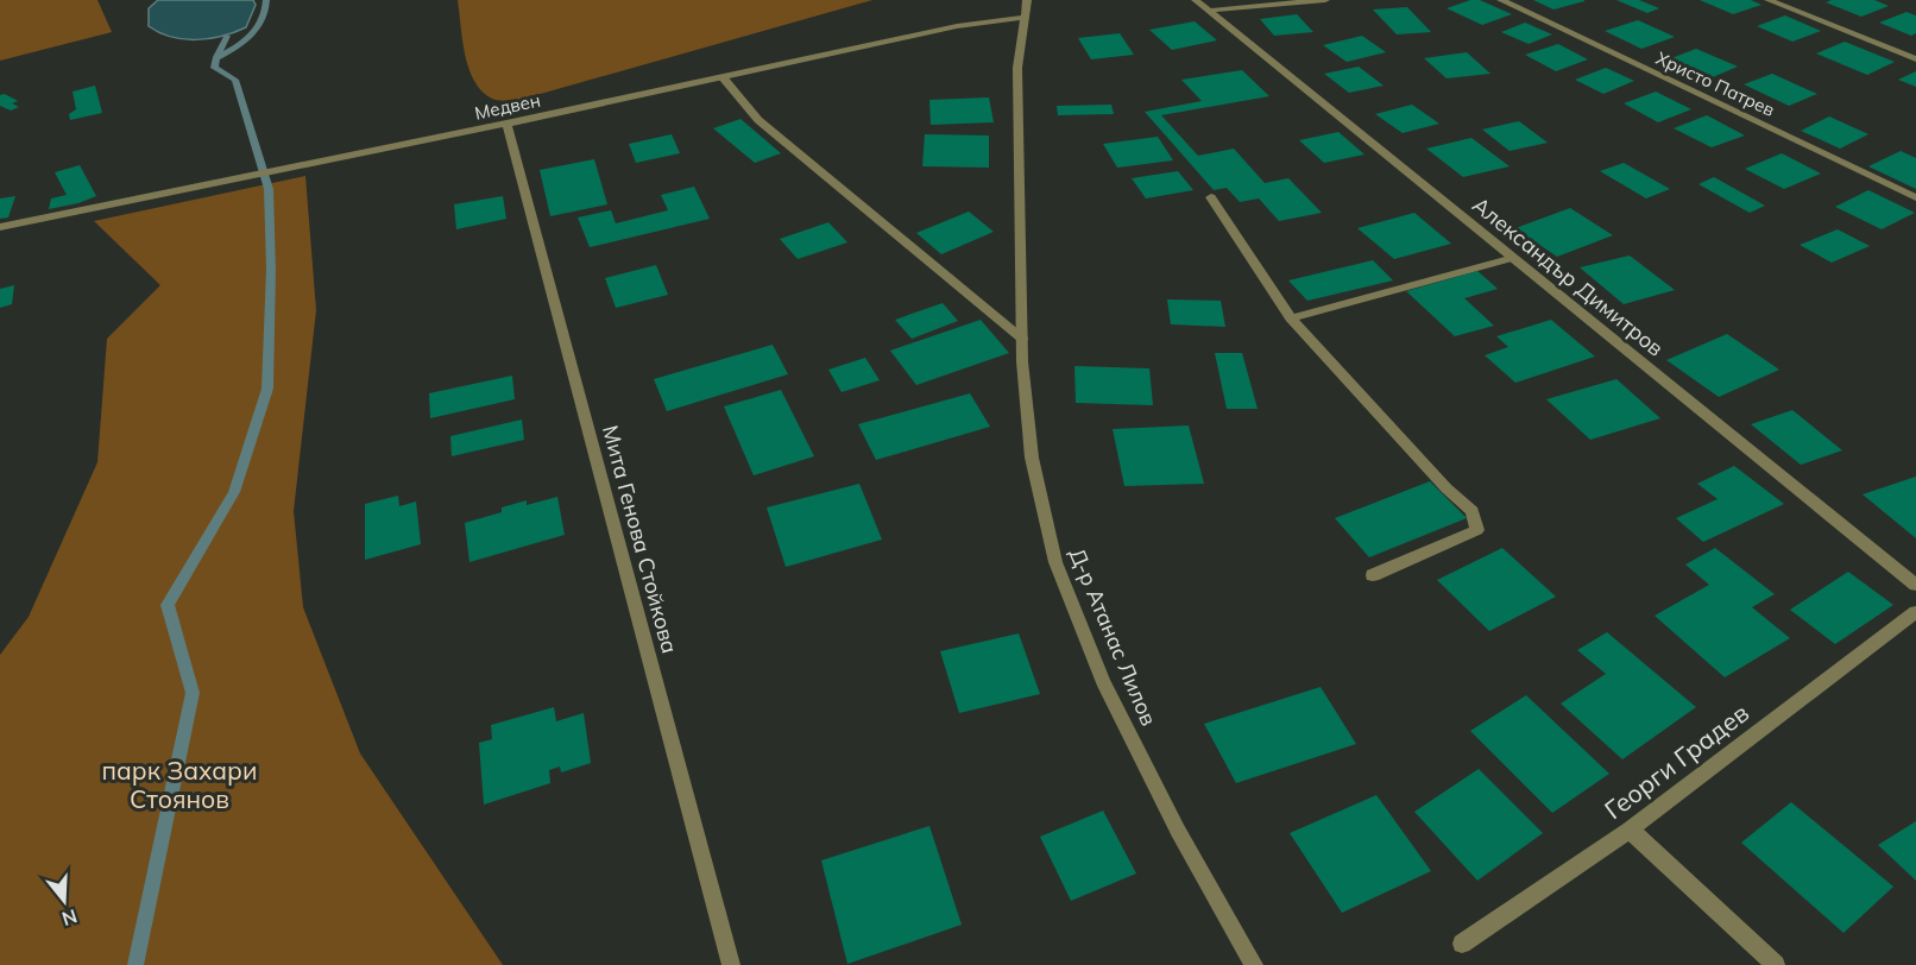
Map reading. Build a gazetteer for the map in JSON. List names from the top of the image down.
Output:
{
  "streets": {
    "street": [
      "Христо Патрев",
      "Медвен",
      "Александър Димитров",
      "Мита Генова Стойкова",
      "Д-р Атанас Лилов",
      "Георги Градев"
    ]
  },
  "crossings": [
    ["Медвен", "Мита Генова Стойкова"],
    ["Медвен", "Д-р Атанас Лилов"]
  ],
  "parks": ["парк Захари Стоянов"],
  "north": "bottom"
}
